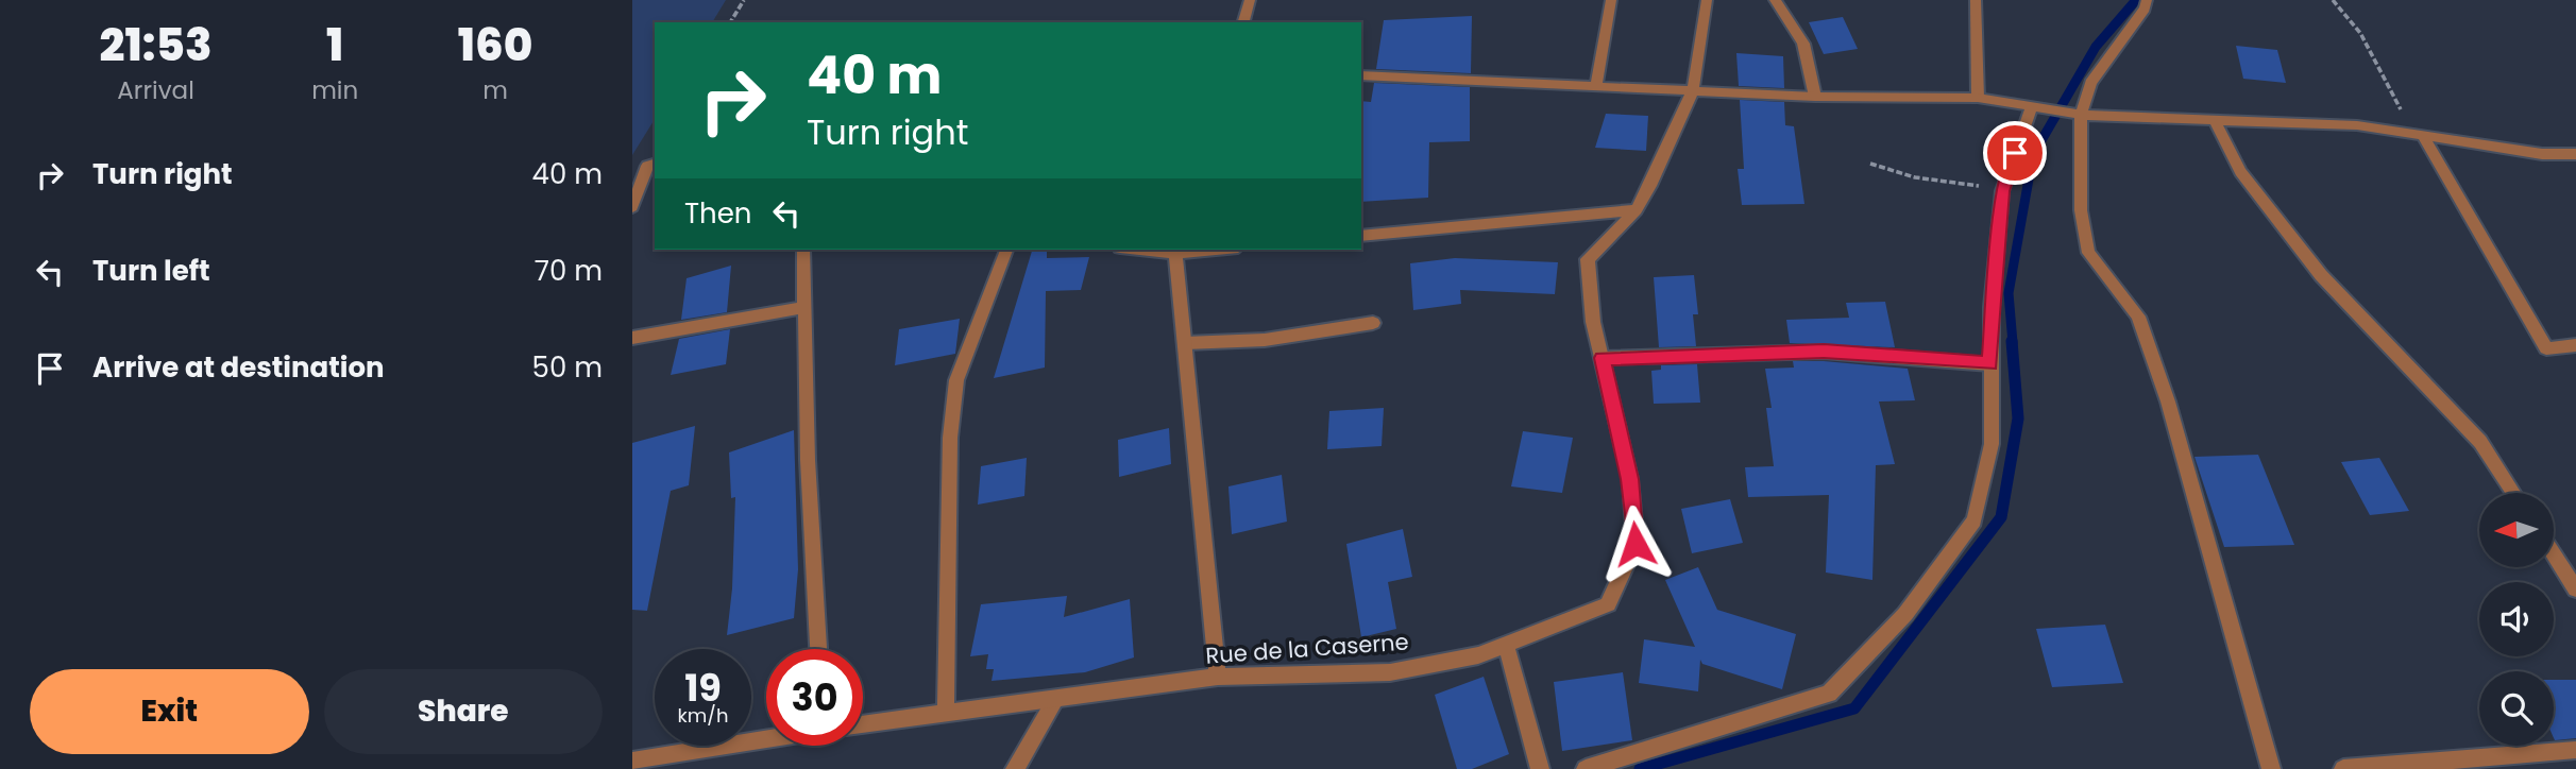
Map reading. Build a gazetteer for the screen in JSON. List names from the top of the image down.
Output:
{
  "streets": {
    "street": ["Rue de la Caserne"]
  },
  "north": "left",
  "page": {
    "eta": [
      "21:53",
      "Arrival",
      "1",
      "min",
      "160",
      "m"
    ],
    "turn": ["40 m", "Turn right"],
    "list": [
      {
        "name": "Turn right",
        "value": "40 m"
      },
      {
        "name": "Turn left",
        "value": "70 m"
      },
      {
        "name": "Arrive at destination",
        "value": "50 m"
      }
    ],
    "then": "Then",
    "speed": "19 km/h",
    "limit": "30",
    "buttons": ["Exit", "Share"]
  }
}
